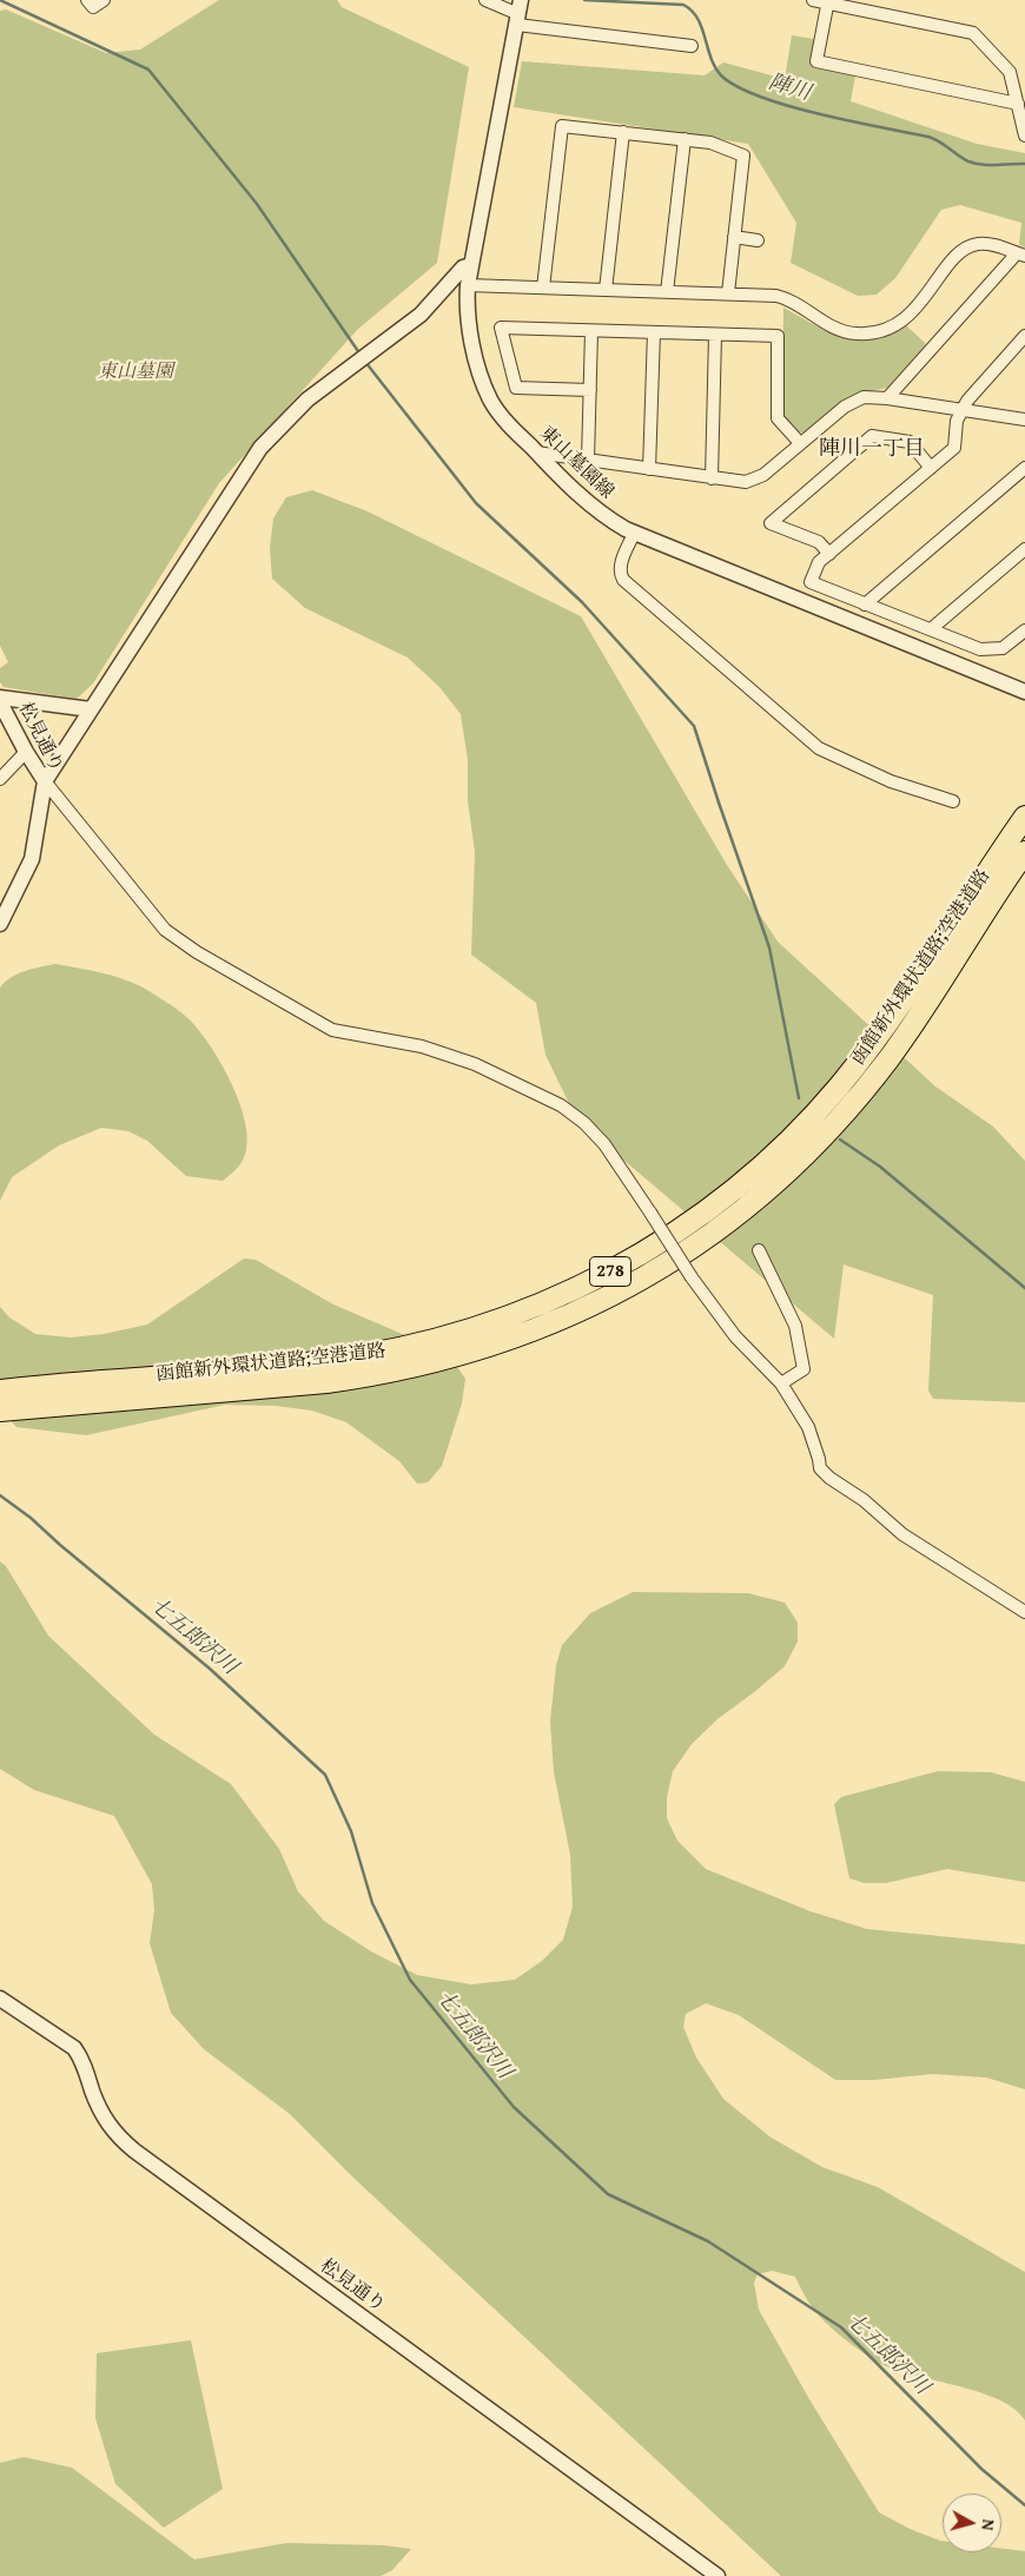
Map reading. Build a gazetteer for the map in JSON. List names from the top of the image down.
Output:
{
  "streets": {
    "highway": ["函館新外環状道路;空港道路", "278"],
    "street": ["東山墓園線", "松見通り"]
  },
  "districts": ["陣川一丁目"],
  "water": ["陣川", "七五郎沢川"],
  "parks": ["東山墓園"],
  "north": "right"
}
